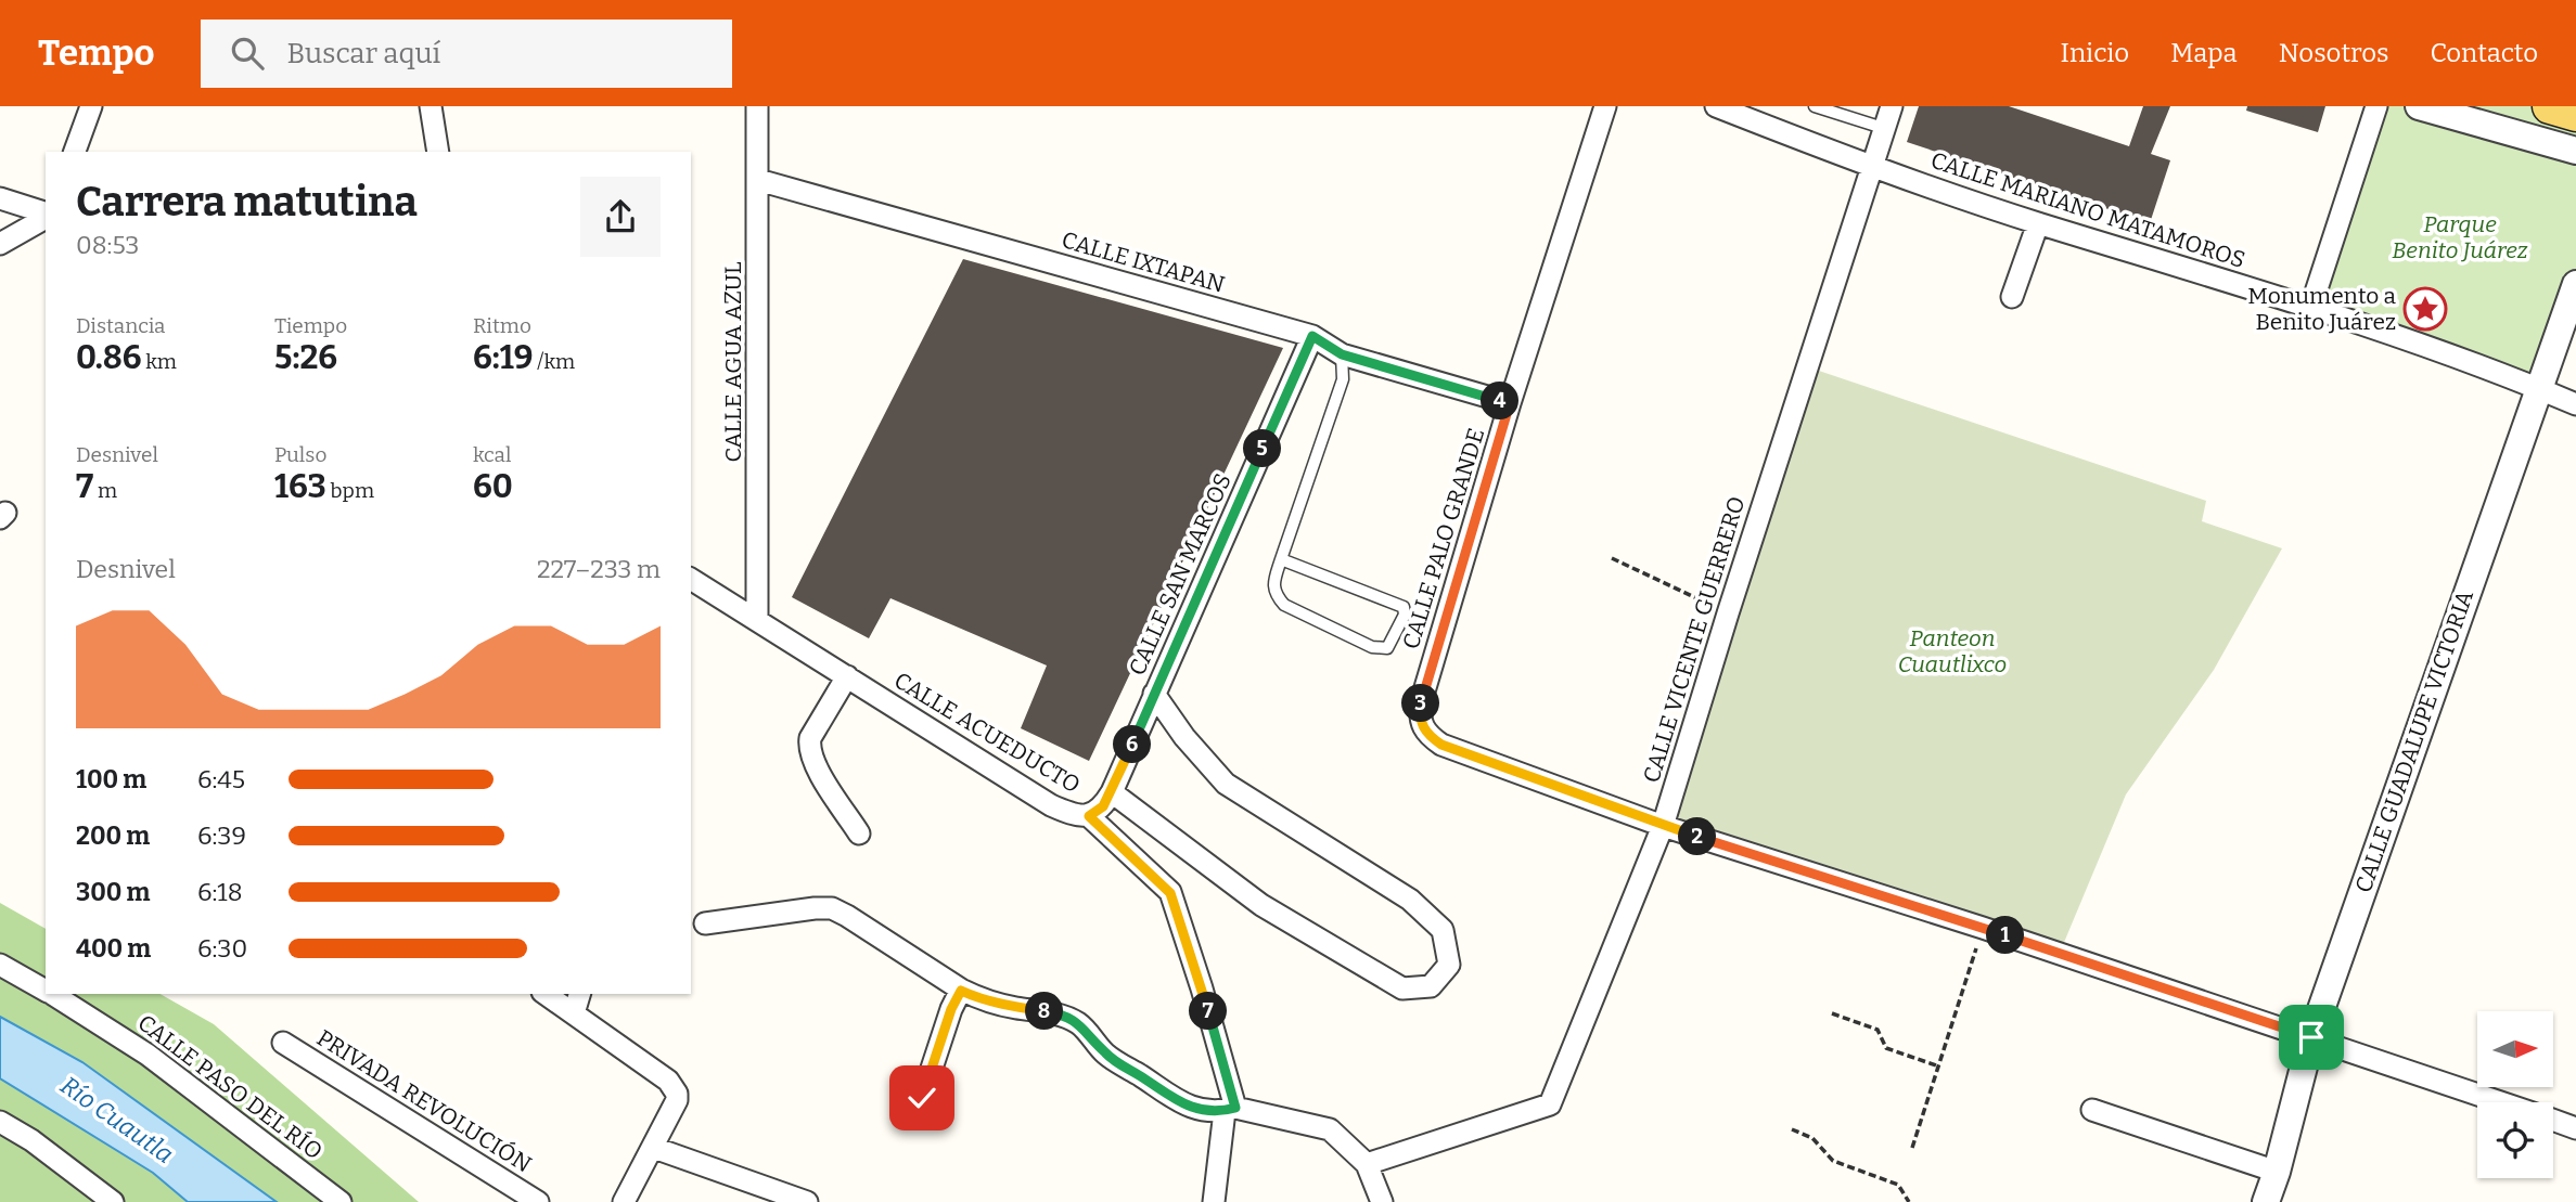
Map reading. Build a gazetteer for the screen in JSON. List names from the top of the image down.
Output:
{
  "streets": {
    "street": [
      "CALLE MARIANO MATAMOROS",
      "CALLE IXTAPAN",
      "CALLE AGUA AZUL",
      "CALLE PALO GRANDE",
      "CALLE SAN MARCOS",
      "CALLE VICENTE GUERRERO",
      "CALLE ACUEDUCTO",
      "CALLE GUADALUPE VICTORIA",
      "CALLE PASO DEL RÍO",
      "PRIVADA REVOLUCIÓN"
    ]
  },
  "crossings": [
    ["CALLE MARIANO MATAMOROS", "CALLE VICENTE GUERRERO"],
    ["CALLE MARIANO MATAMOROS", "CALLE GUADALUPE VICTORIA"],
    ["CALLE IXTAPAN", "CALLE AGUA AZUL"],
    ["CALLE IXTAPAN", "CALLE PALO GRANDE"],
    ["CALLE IXTAPAN", "CALLE SAN MARCOS"],
    ["CALLE AGUA AZUL", "CALLE ACUEDUCTO"],
    ["CALLE PALO GRANDE", "CALLE VICENTE GUERRERO"],
    ["CALLE SAN MARCOS", "CALLE ACUEDUCTO"]
  ],
  "water": ["Río Cuautla"],
  "parks": ["Parque Benito Juárez", "Panteon Cuautlixco"],
  "places": {
    "place": ["Monumento a Benito Juárez"]
  },
  "north": "right",
  "page": {
    "header": "Tempo",
    "search": "Buscar aquí",
    "nav": [
      "Inicio",
      "Mapa",
      "Nosotros",
      "Contacto"
    ],
    "heading": ["Carrera matutina", "08:53"],
    "stats": [
      ["Distancia", "0.86 km"],
      ["Tiempo", "5:26"],
      ["Ritmo", "6:19 /km"],
      ["Desnivel", "7 m"],
      ["Pulso", "163 bpm"],
      ["kcal", "60"]
    ],
    "pins": [
      "4",
      "5",
      "3",
      "6",
      "2",
      "1",
      "7",
      "8"
    ],
    "chart": ["Desnivel", "227–233 m"],
    "list": [
      {
        "name": "100 m",
        "note": "6:45"
      },
      {
        "name": "200 m",
        "note": "6:39"
      },
      {
        "name": "300 m",
        "note": "6:18"
      },
      {
        "name": "400 m",
        "note": "6:30"
      }
    ]
  }
}
